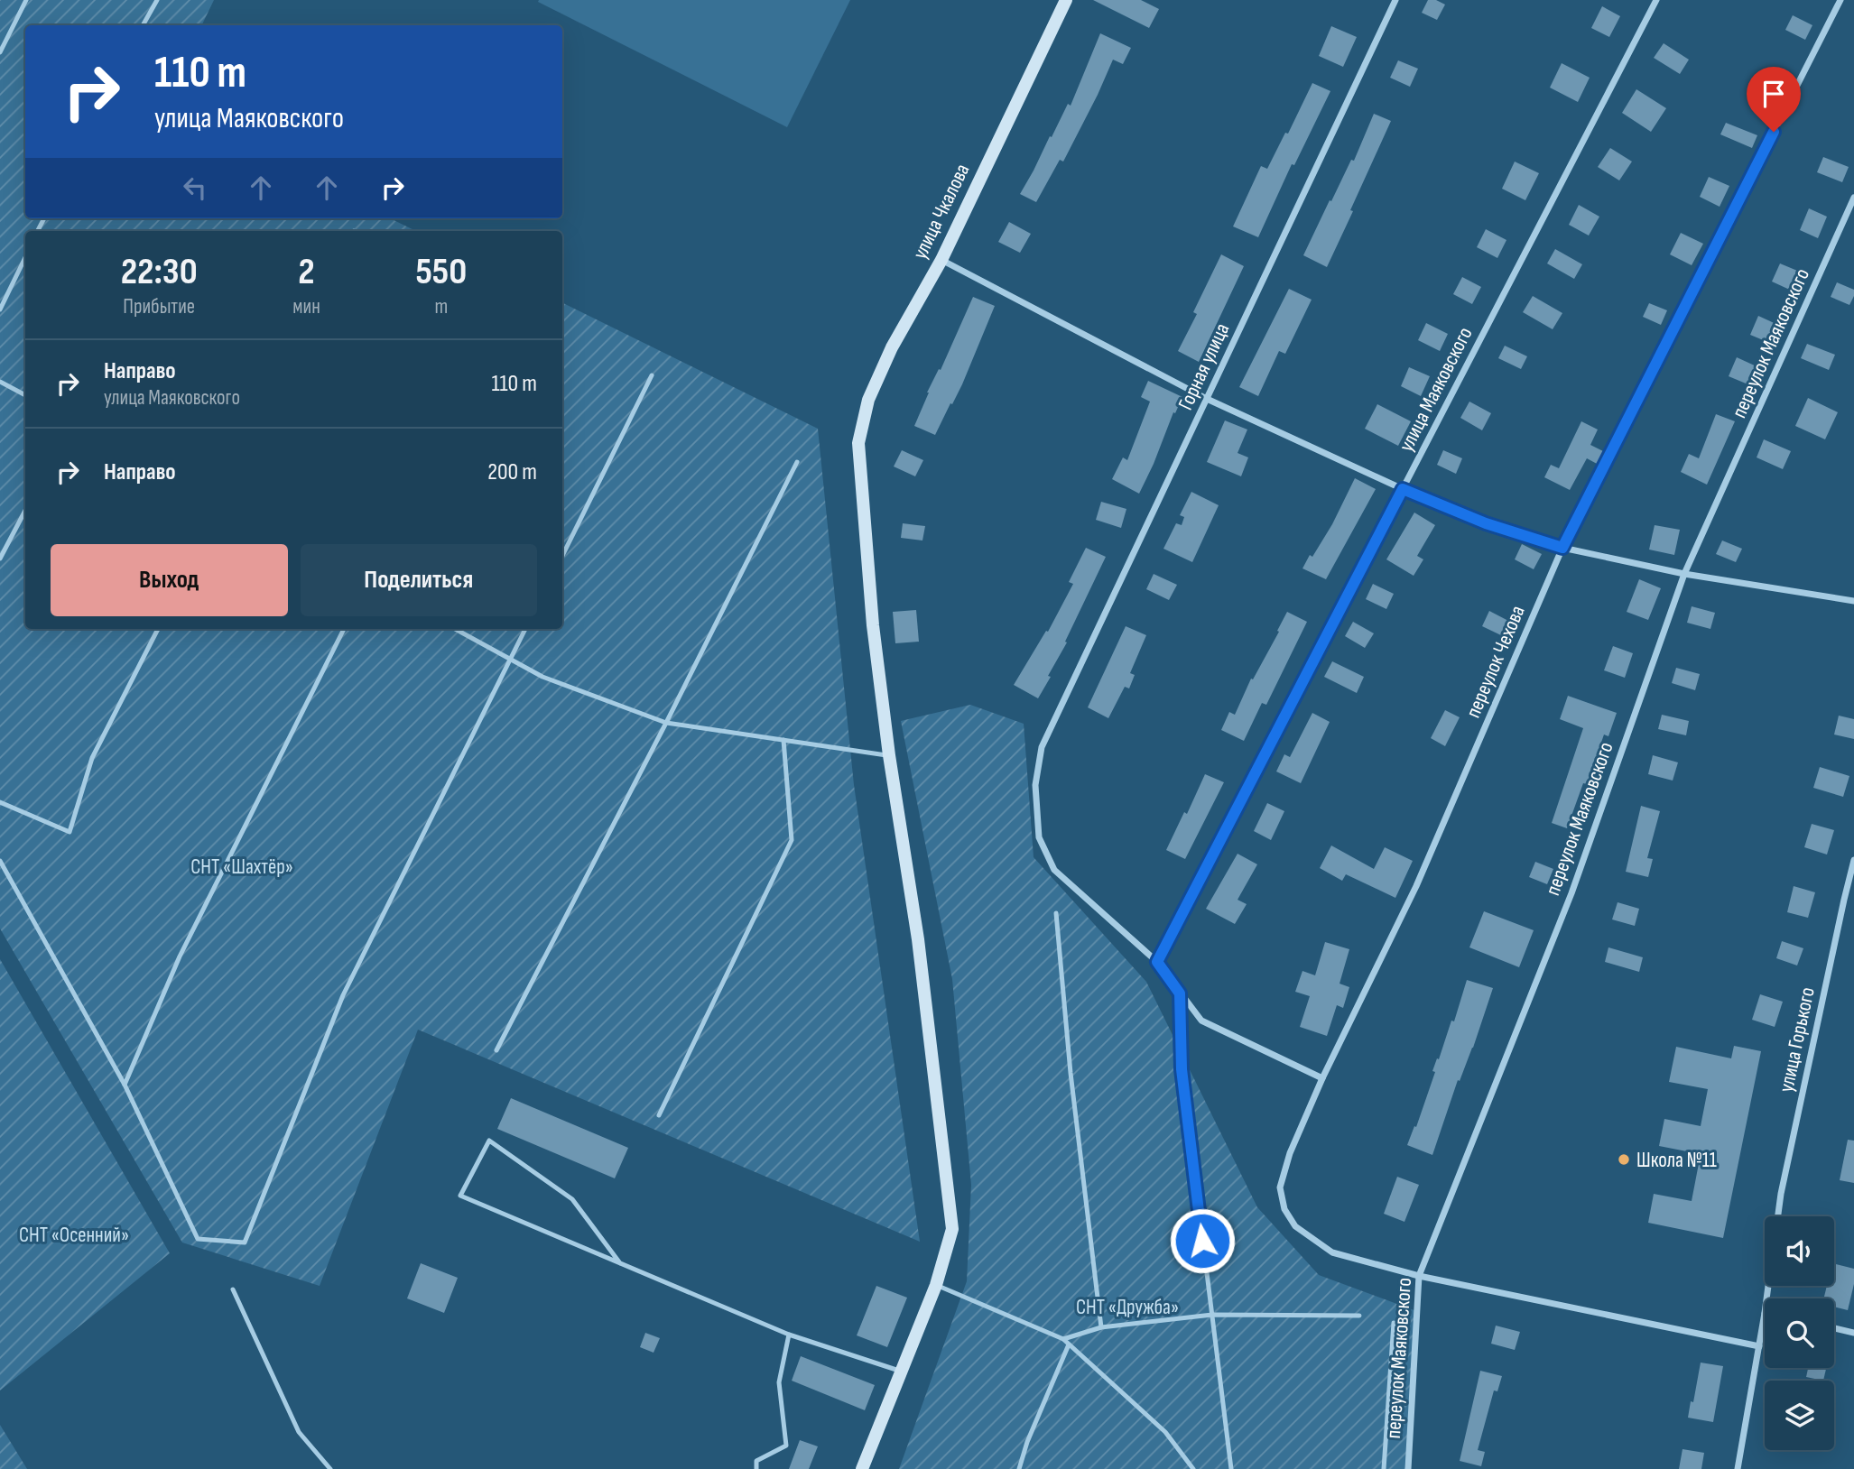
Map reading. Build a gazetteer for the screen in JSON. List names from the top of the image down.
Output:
{
  "streets": {
    "main road": ["улица Чкалова"],
    "street": [
      "переулок Маяковского",
      "Горная улица",
      "улица Маяковского",
      "переулок Чехова",
      "улица Горького"
    ]
  },
  "crossings": [
    ["переулок Маяковского", "переулок Чехова"],
    ["Горная улица", "улица Маяковского"],
    ["Горная улица", "переулок Чехова"]
  ],
  "parks": ["СНТ «Шахтёр»", "СНТ «Осенний»", "СНТ «Дружба»"],
  "places": ["Школа №11"],
  "page": {
    "turn": ["110 m", "улица Маяковского"],
    "eta": [
      "22:30",
      "Прибытие",
      "2",
      "мин",
      "550",
      "m"
    ],
    "list": [
      {
        "name": "Направо",
        "note": "улица Маяковского",
        "value": "110 m"
      },
      {
        "name": "Направо",
        "value": "200 m"
      }
    ],
    "buttons": ["Выход", "Поделиться"]
  }
}
